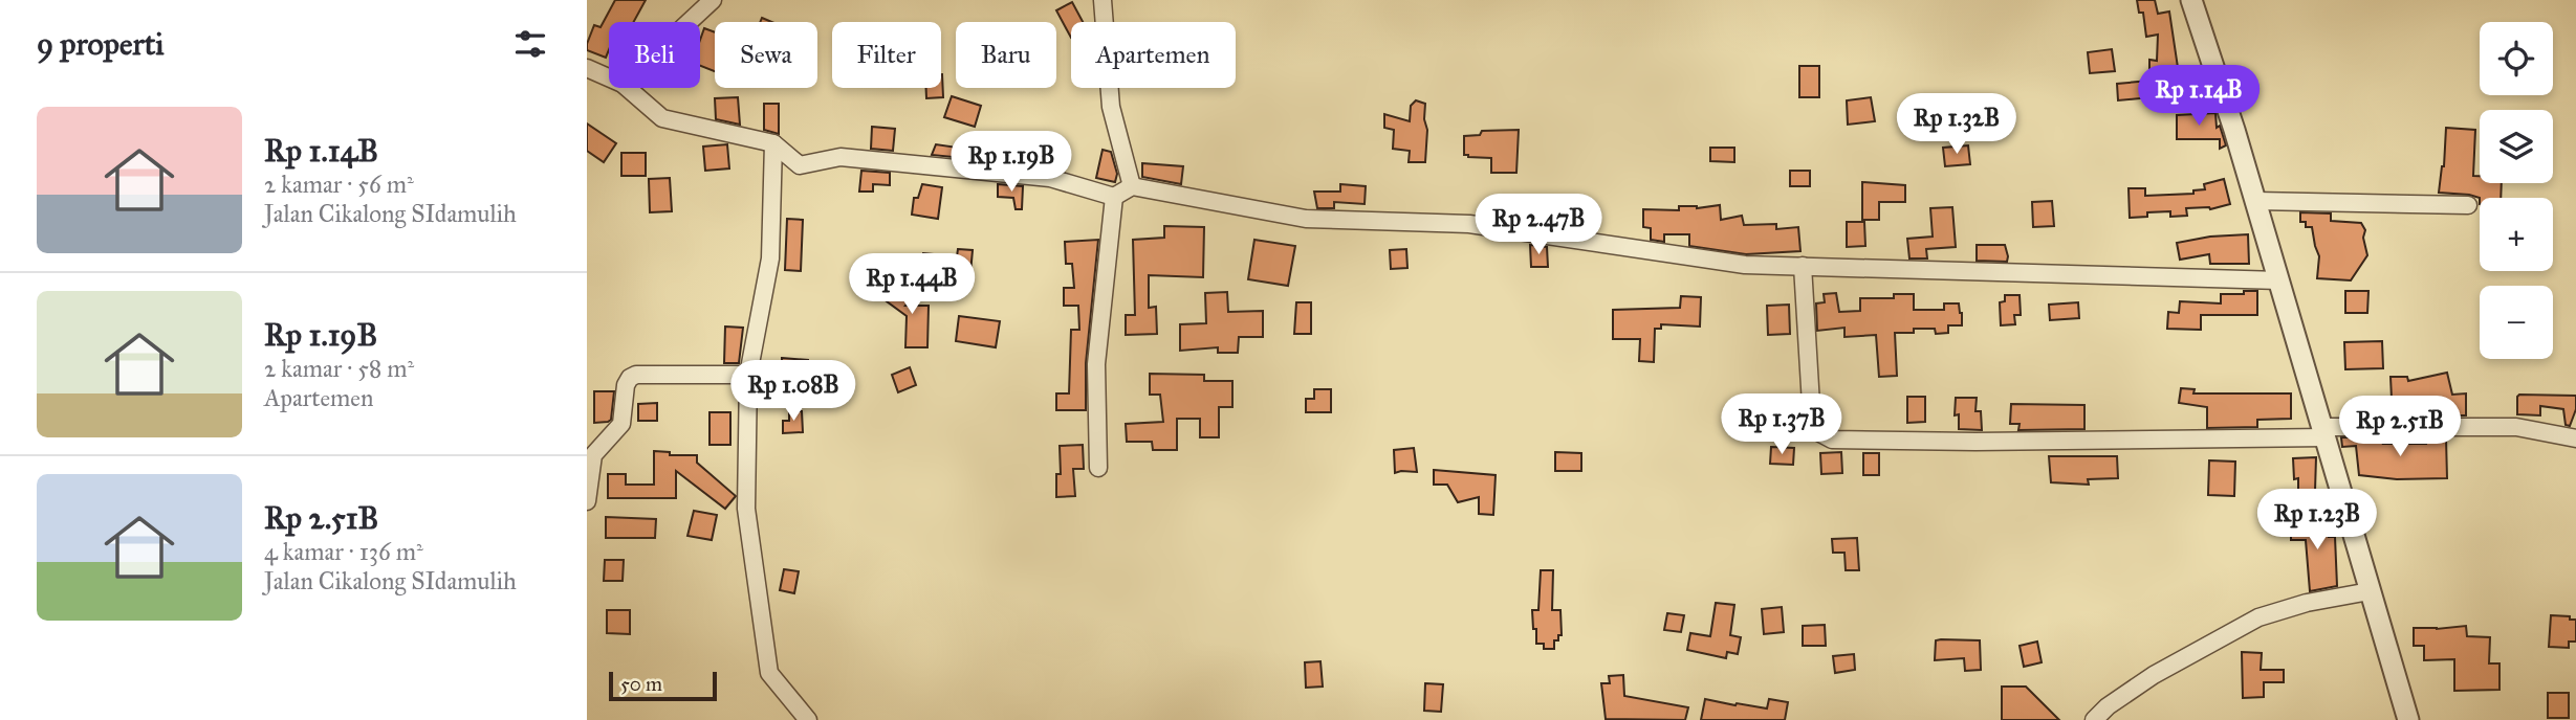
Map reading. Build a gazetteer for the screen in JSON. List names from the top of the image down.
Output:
{
  "scale_bar": "50 m",
  "page": {
    "heading": "9 properti",
    "map_buttons": ["+", "−"],
    "chip": [
      "Beli",
      "Sewa",
      "Filter",
      "Baru",
      "Apartemen"
    ],
    "price": [
      "Rp 1.14B",
      "Rp 1.32B",
      "Rp 1.19B",
      "Rp 2.47B",
      "Rp 1.44B",
      "Rp 1.08B",
      "Rp 1.37B",
      "Rp 2.51B",
      "Rp 1.23B"
    ],
    "list": [
      {
        "name": "Rp 1.14B",
        "note": "2 kamar · 56 m² · Jalan Cikalong SIdamulih"
      },
      {
        "name": "Rp 1.19B",
        "note": "2 kamar · 58 m² · Apartemen"
      },
      {
        "name": "Rp 2.51B",
        "note": "4 kamar · 136 m² · Jalan Cikalong SIdamulih"
      }
    ],
    "scale": "50 m"
  }
}
